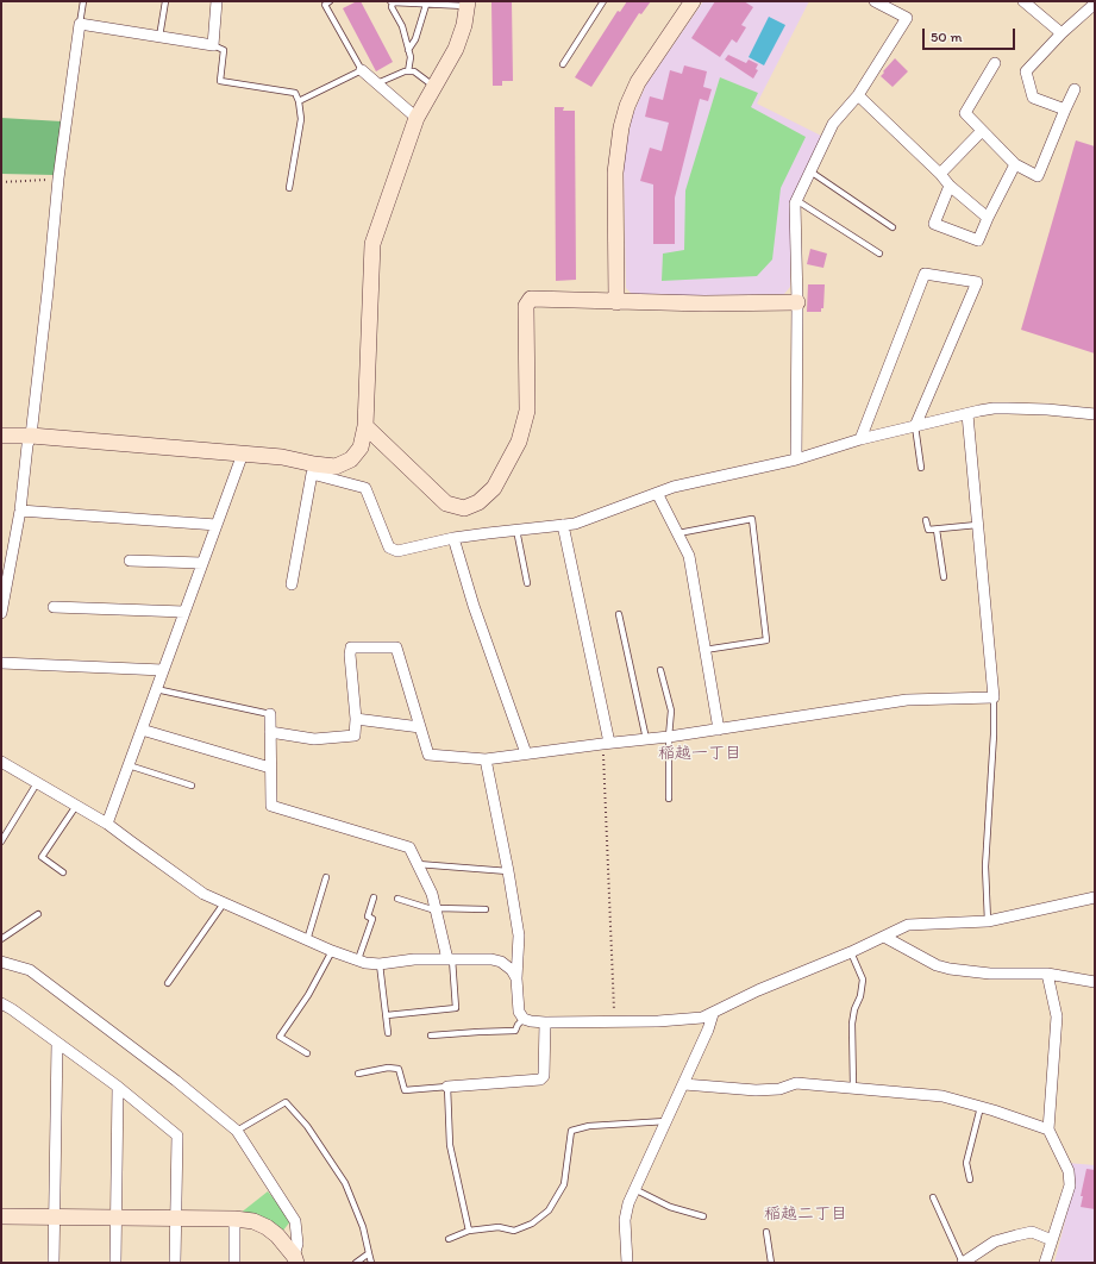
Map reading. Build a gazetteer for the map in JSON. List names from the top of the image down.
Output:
{
  "districts": ["稲越一丁目", "稲越二丁目"],
  "scale_bar": "50 m"
}
